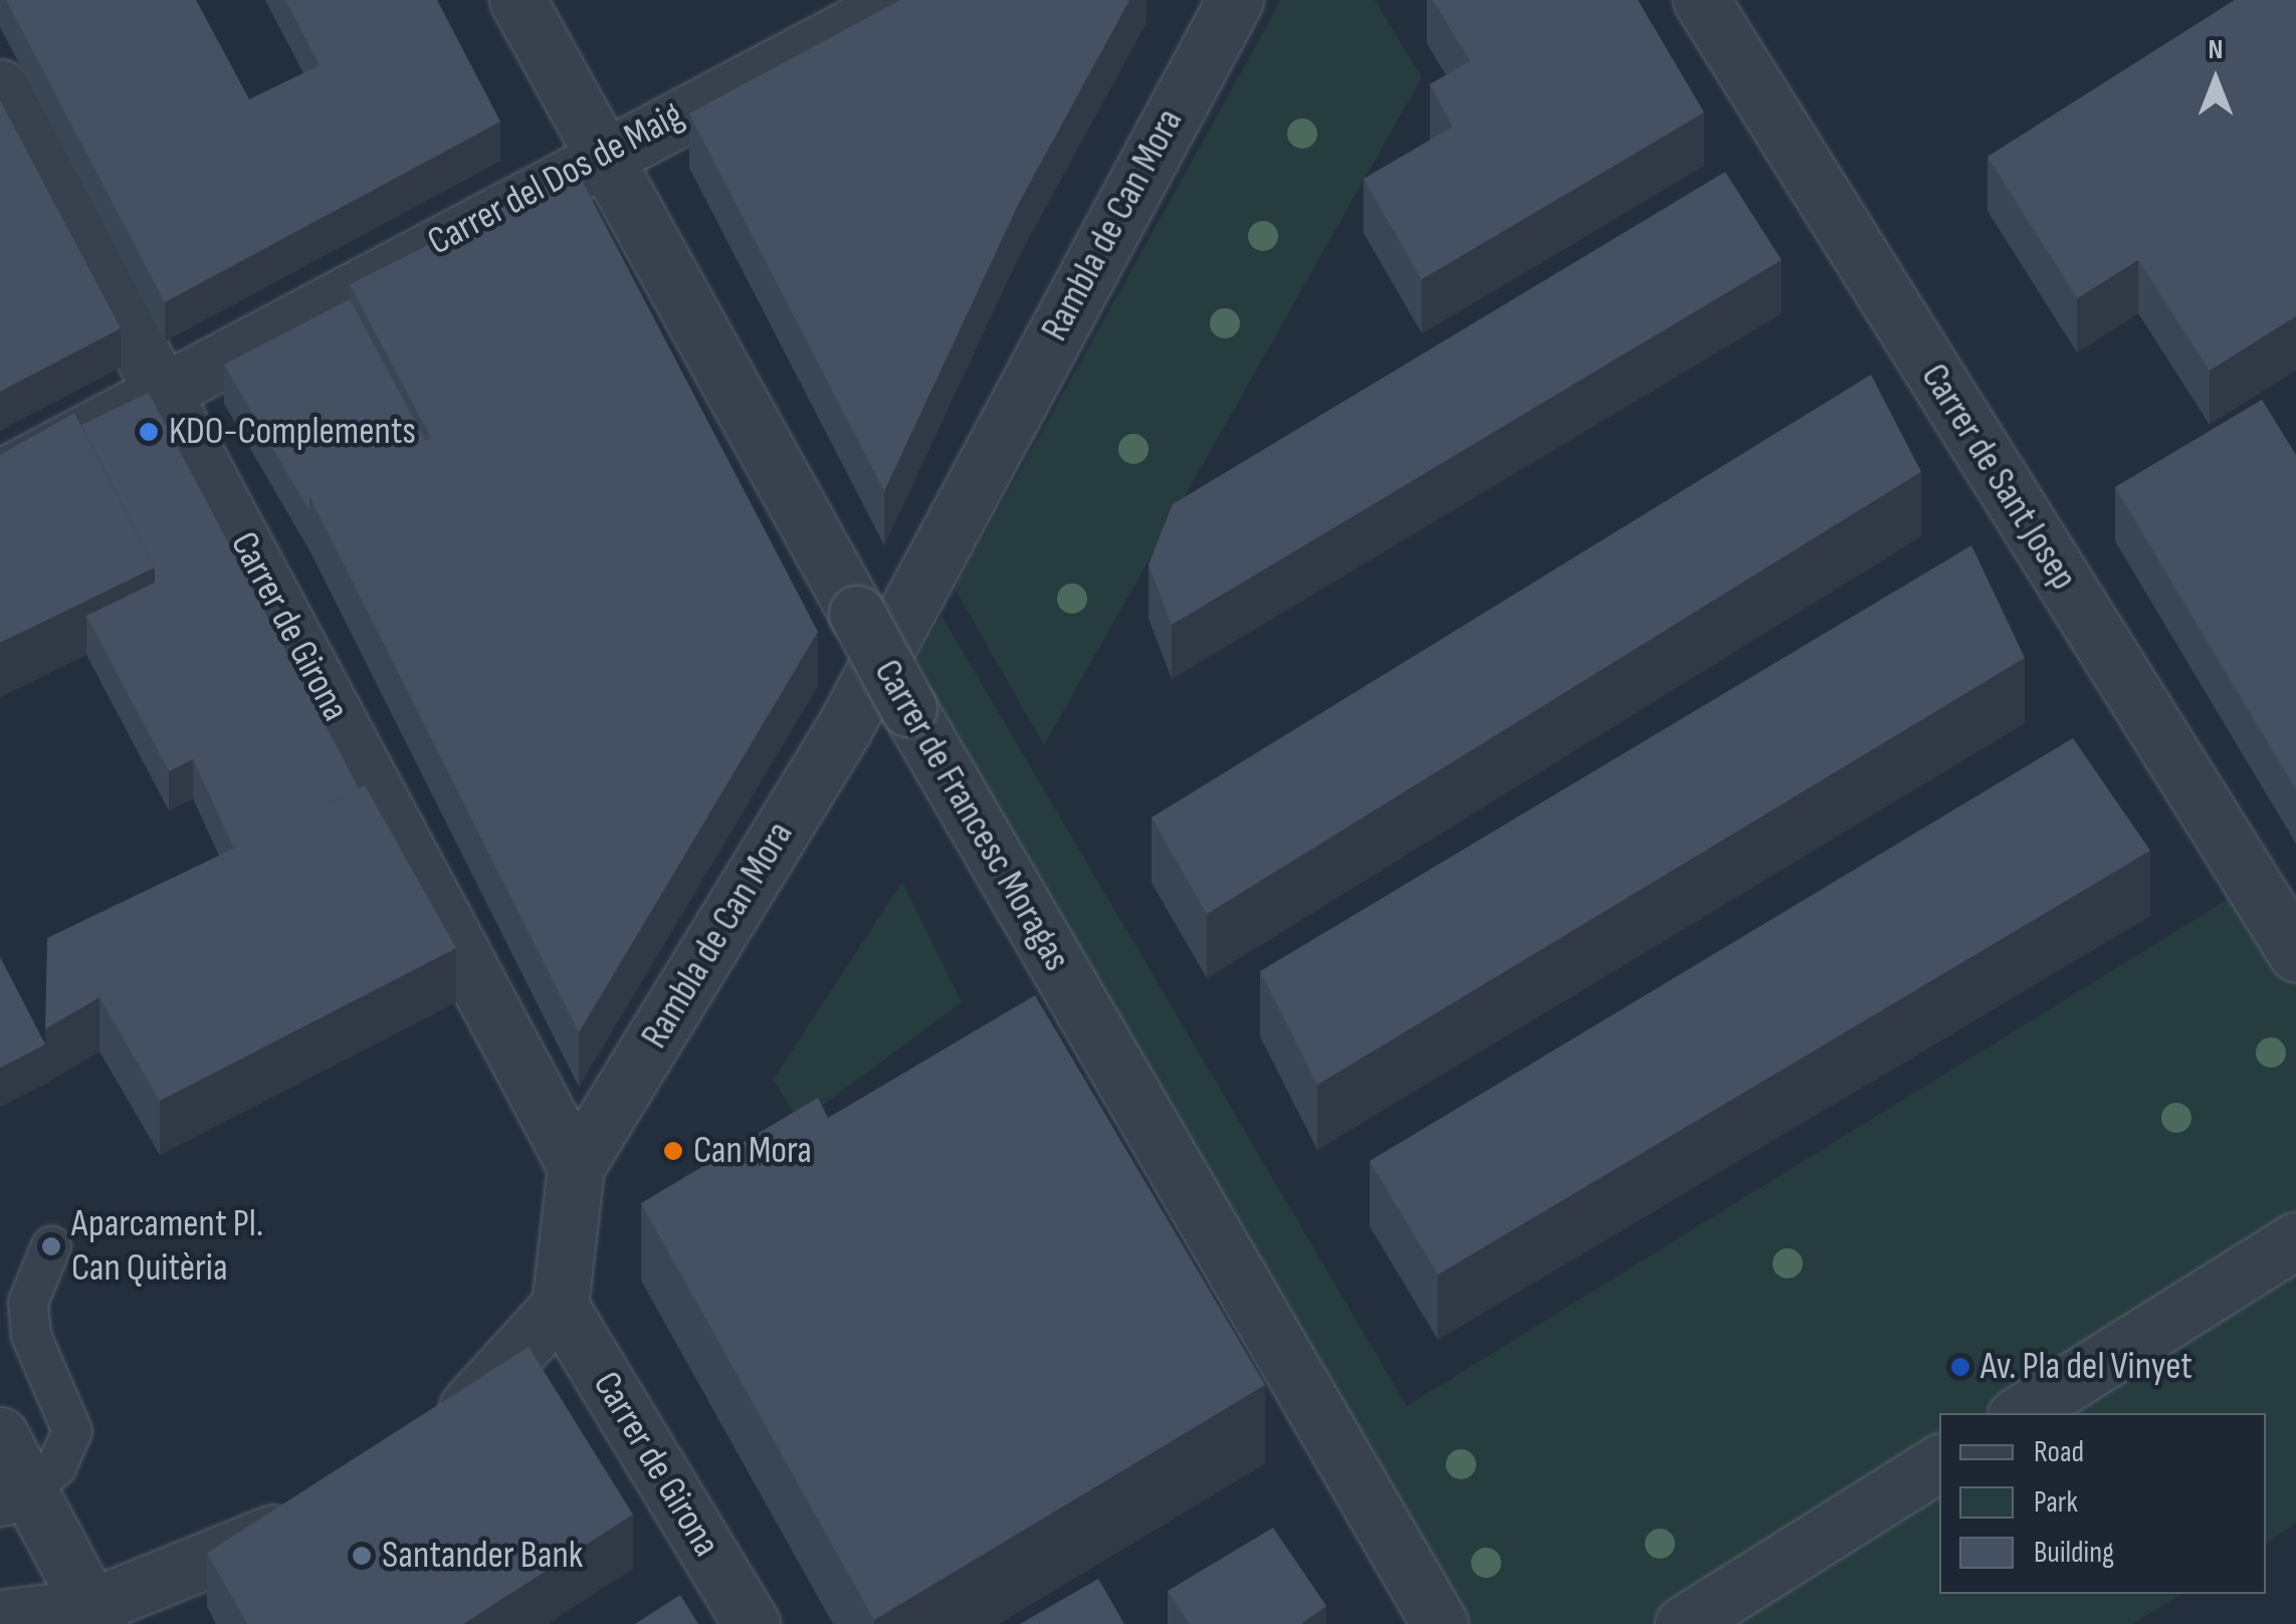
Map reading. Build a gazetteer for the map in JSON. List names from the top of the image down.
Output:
{
  "streets": {
    "street": [
      "Carrer del Dos de Maig",
      "Rambla de Can Mora",
      "Carrer de Sant Josep",
      "Carrer de Girona",
      "Carrer de Francesc Moragas"
    ]
  },
  "crossings": [
    ["Carrer del Dos de Maig", "Carrer de Girona"],
    ["Carrer del Dos de Maig", "Carrer de Francesc Moragas"],
    ["Rambla de Can Mora", "Carrer de Girona"]
  ],
  "places": [
    "KDO-Complements",
    "Can Mora",
    "Aparcament Pl. Can Quitèria",
    "Av. Pla del Vinyet",
    "Santander Bank"
  ],
  "legend": ["Road", "Park", "Building"],
  "north": "top"
}
